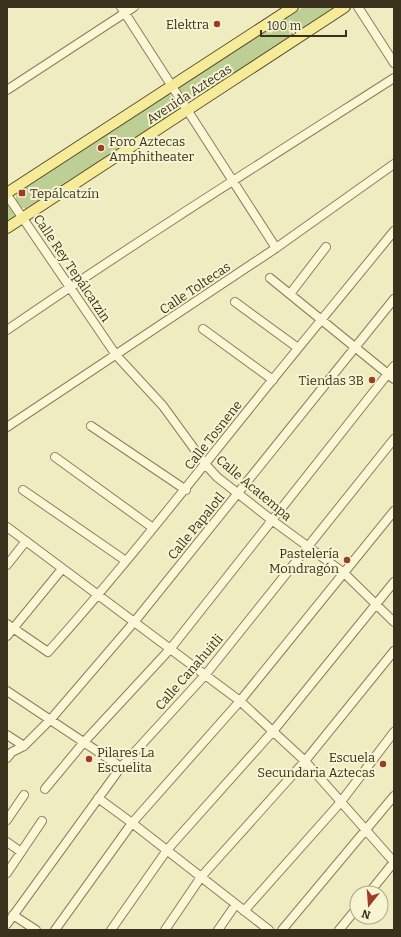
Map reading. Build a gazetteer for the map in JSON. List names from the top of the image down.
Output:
{
  "streets": {
    "main road": ["Avenida Aztecas"],
    "street": [
      "Calle Rey Tepálcatzin",
      "Calle Toltecas",
      "Calle Tosnene",
      "Calle Acatempa",
      "Calle Papalotl",
      "Calle Canahuitli"
    ]
  },
  "crossings": [
    ["Avenida Aztecas", "Calle Rey Tepálcatzin"],
    ["Calle Rey Tepálcatzin", "Calle Toltecas"],
    ["Calle Rey Tepálcatzin", "Calle Acatempa"],
    ["Calle Toltecas", "Calle Acatempa"],
    ["Calle Tosnene", "Calle Acatempa"],
    ["Calle Acatempa", "Calle Papalotl"],
    ["Calle Acatempa", "Calle Canahuitli"]
  ],
  "places": {
    "other": [
      "Elektra",
      "Foro Aztecas Amphitheater",
      "Tiendas 3B",
      "Pastelería Mondragón",
      "Pilares La Escuelita",
      "Escuela Secundaria Aztecas"
    ],
    "transit": ["Tepálcatzín"]
  },
  "scale_bar": "100 m",
  "north": "bottom"
}
